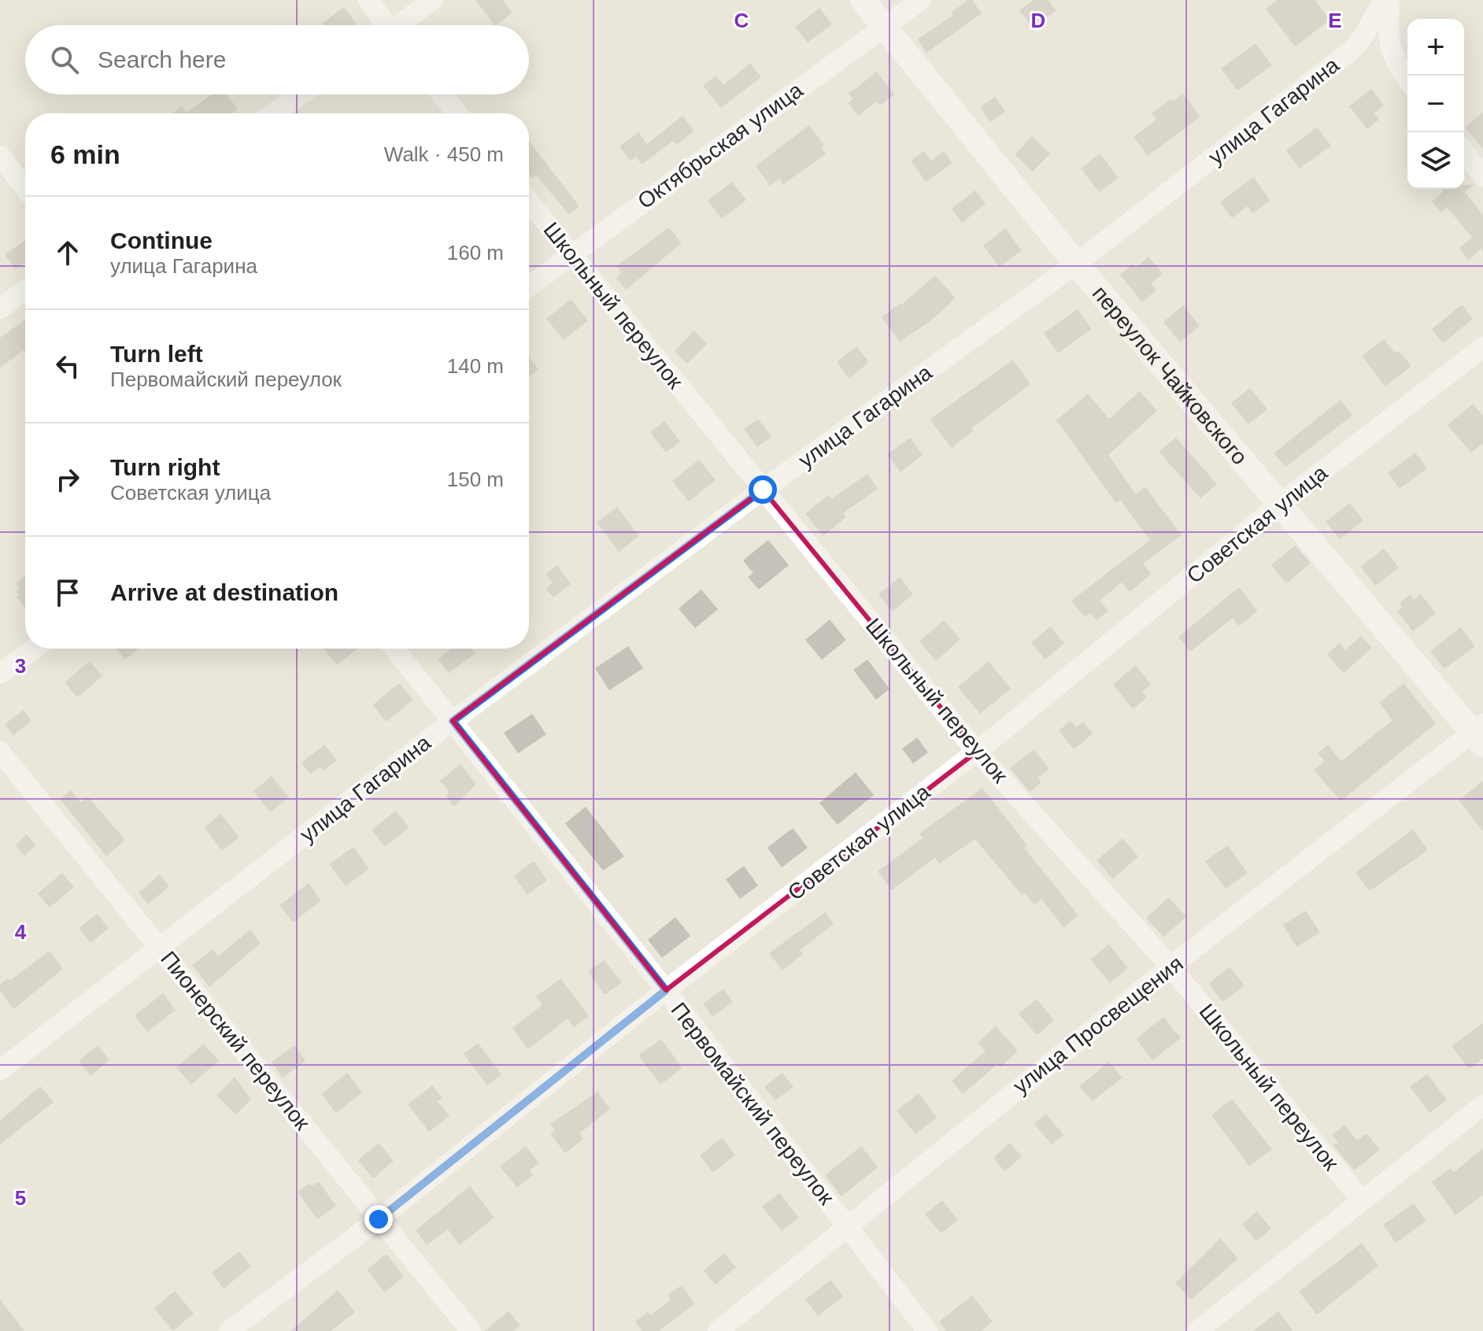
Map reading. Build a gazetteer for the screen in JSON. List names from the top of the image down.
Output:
{
  "streets": {
    "street": [
      "улица Гагарина",
      "Октябрьская улица",
      "Школьный переулок",
      "переулок Чайковского",
      "Советская улица",
      "улица Просвещения",
      "Пионерский переулок",
      "Первомайский переулок"
    ]
  },
  "crossings": [
    ["улица Гагарина", "Школьный переулок"],
    ["улица Гагарина", "переулок Чайковского"],
    ["улица Гагарина", "Пионерский переулок"],
    ["улица Гагарина", "Первомайский переулок"],
    ["Октябрьская улица", "Школьный переулок"],
    ["Октябрьская улица", "переулок Чайковского"],
    ["Школьный переулок", "Советская улица"],
    ["Школьный переулок", "улица Просвещения"],
    ["переулок Чайковского", "Советская улица"],
    ["переулок Чайковского", "улица Просвещения"],
    ["Советская улица", "Пионерский переулок"],
    ["Советская улица", "Первомайский переулок"],
    ["улица Просвещения", "Первомайский переулок"]
  ],
  "page": {
    "map_buttons": ["+", "−"],
    "search": "Search here",
    "heading": ["6 min", "Walk · 450 m"],
    "list": [
      ["Continue", "улица Гагарина", "160 m"],
      ["Turn left", "Первомайский переулок", "140 m"],
      ["Turn right", "Советская улица", "150 m"],
      "Arrive at destination"
    ]
  },
  "grid": {
    "columns": ["C", "D", "E"],
    "rows": ["3", "4", "5"]
  }
}
